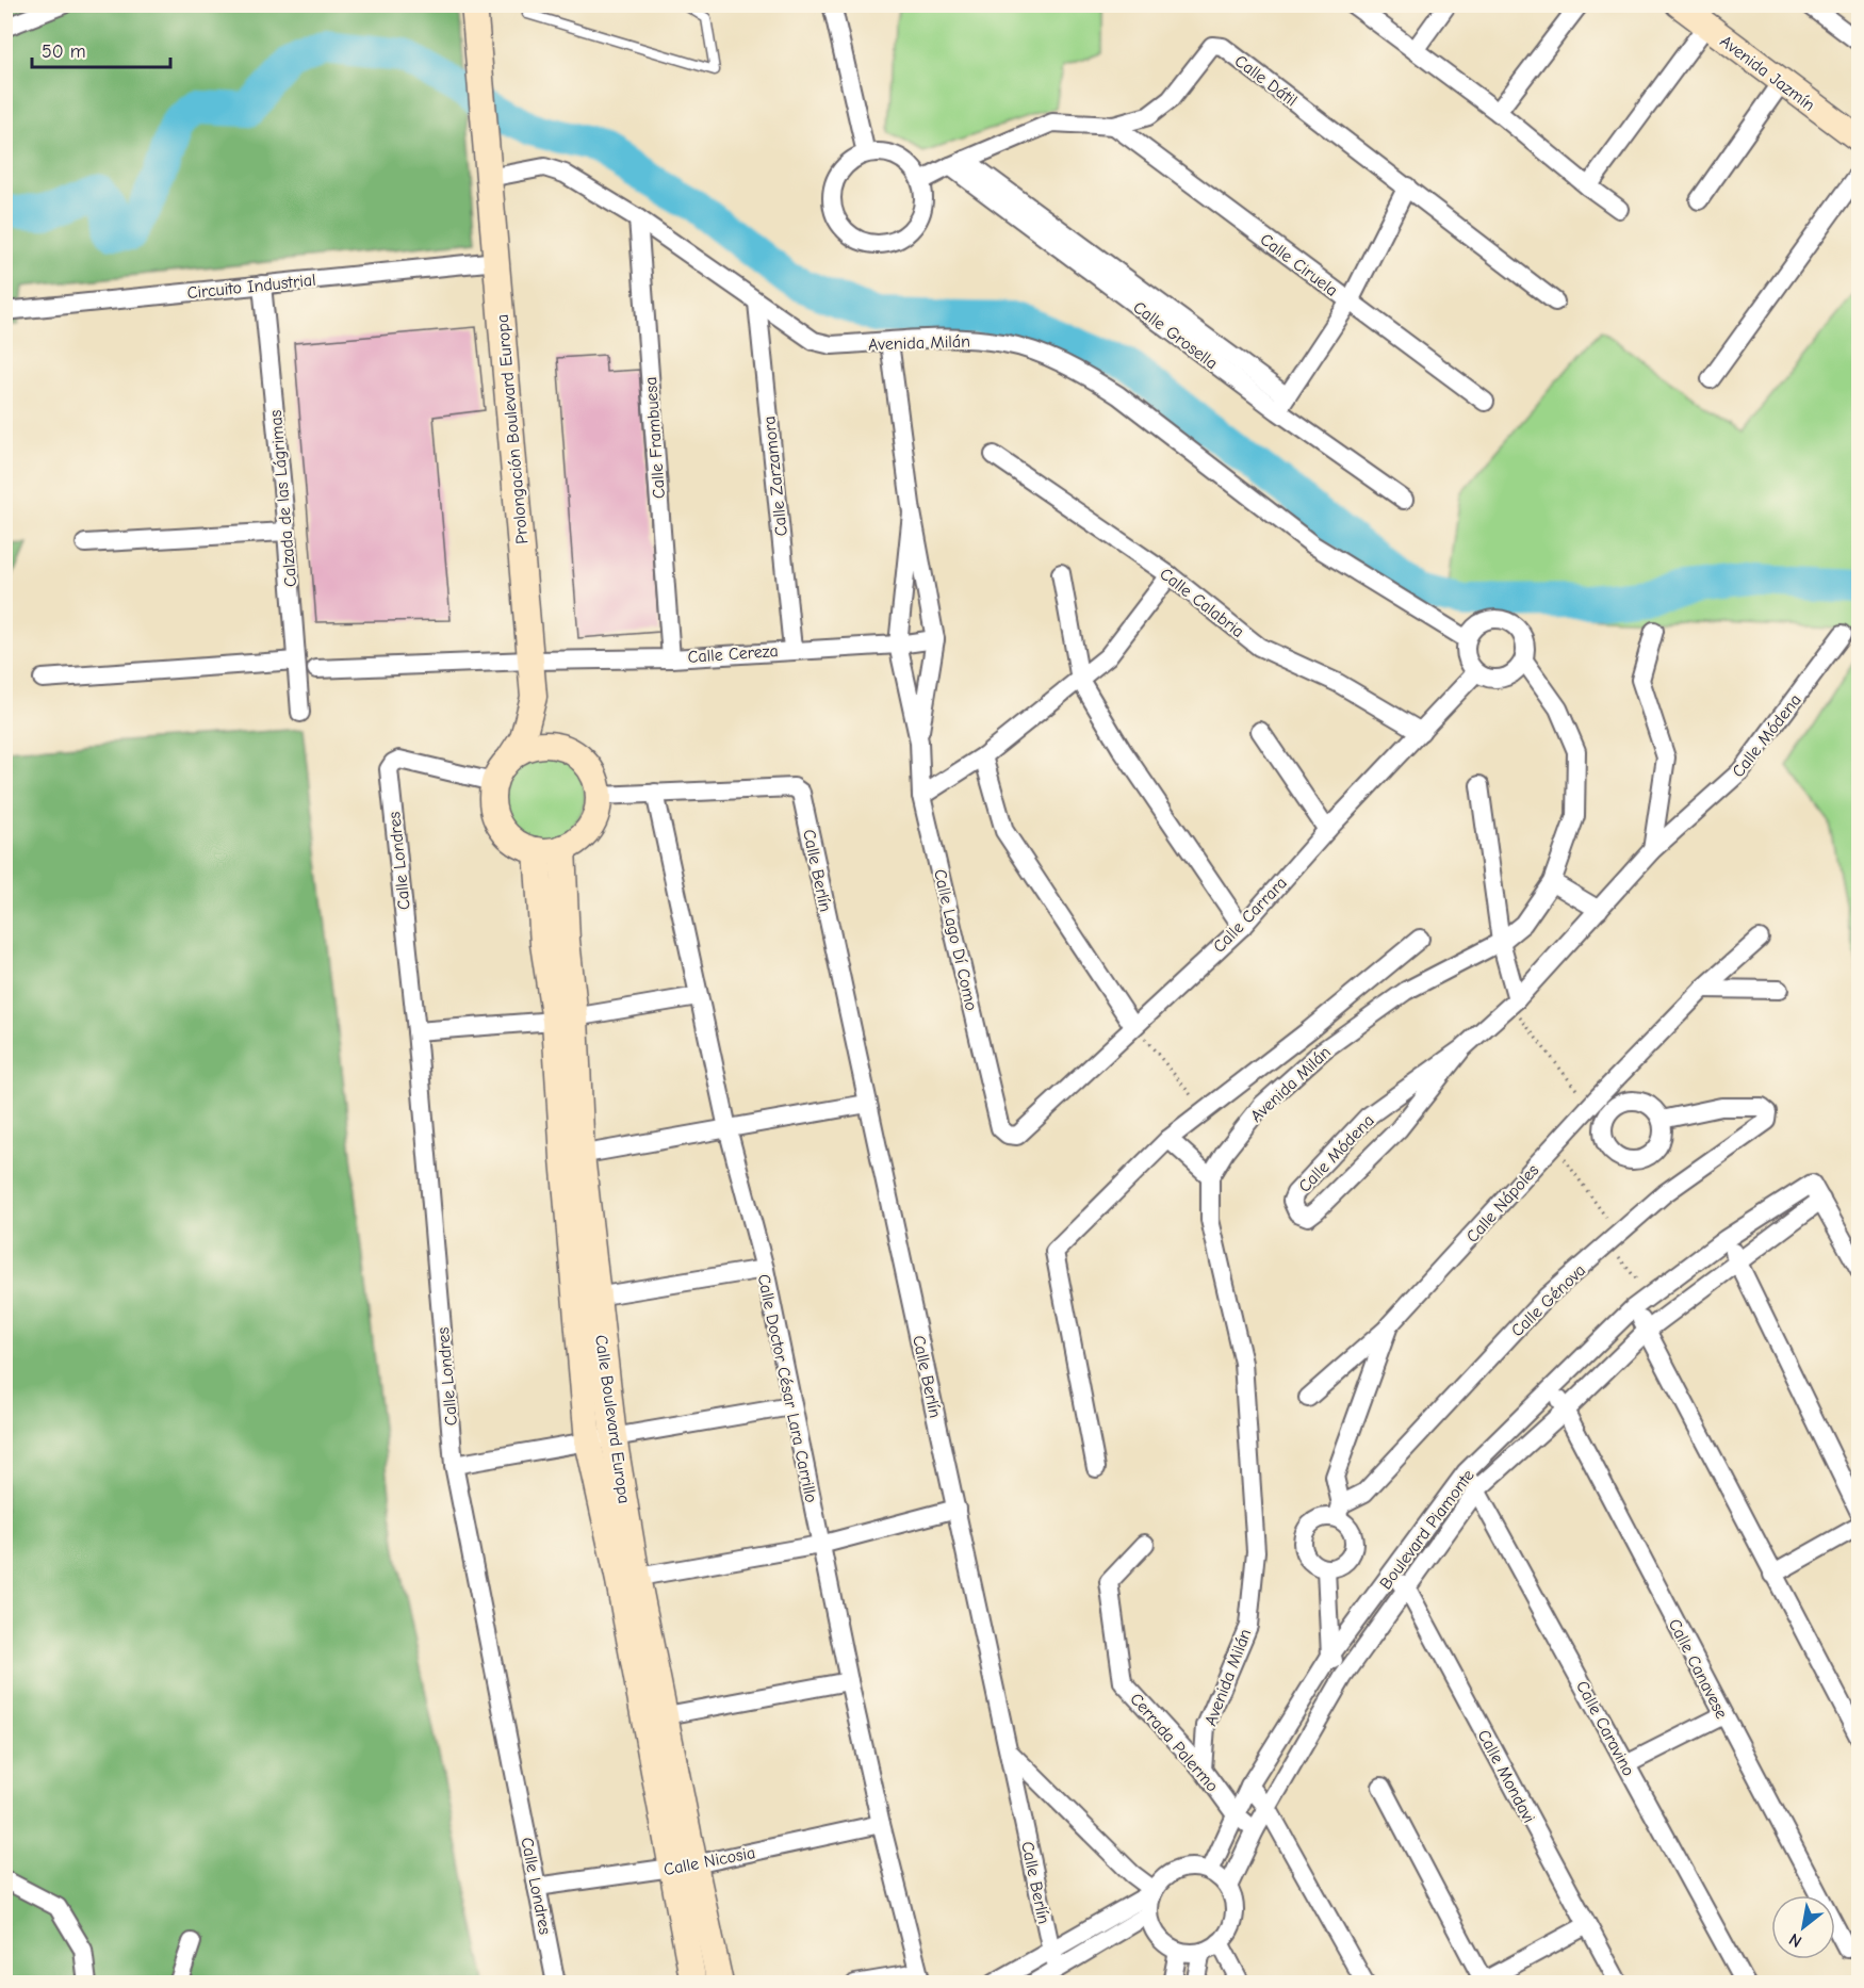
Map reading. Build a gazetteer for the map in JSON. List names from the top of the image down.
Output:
{
  "streets": {
    "main road": ["Avenida Jazmín", "Prolongación Boulevard Europa", "Calle Boulevard Europa"],
    "street": [
      "Calle Dátil",
      "Calle Ciruela",
      "Circuito Industrial",
      "Calle Grosella",
      "Avenida Milán",
      "Calle Frambuesa",
      "Calle Zarzamora",
      "Calzada de las Lágrimas",
      "Calle Calabria",
      "Calle Cereza",
      "Calle Módena",
      "Calle Londres",
      "Calle Berlín",
      "Calle Carrara",
      "Calle Lago Dí Como",
      "Calle Nápoles",
      "Calle Génova",
      "Calle Doctor César Lara Carrillo",
      "Boulevard Piamonte",
      "Calle Canavese",
      "Calle Caravino",
      "Cerrada Palermo",
      "Calle Mondavi",
      "Calle Nicosia"
    ]
  },
  "crossings": [
    ["Calle Dátil", "Calle Ciruela"],
    ["Calle Dátil", "Calle Grosella"],
    ["Circuito Industrial", "Prolongación Boulevard Europa"],
    ["Circuito Industrial", "Calzada de las Lágrimas"],
    ["Avenida Milán", "Prolongación Boulevard Europa"],
    ["Avenida Milán", "Calle Frambuesa"],
    ["Avenida Milán", "Calle Zarzamora"],
    ["Avenida Milán", "Calle Carrara"],
    ["Avenida Milán", "Cerrada Palermo"],
    ["Prolongación Boulevard Europa", "Calle Cereza"],
    ["Prolongación Boulevard Europa", "Calle Londres"],
    ["Prolongación Boulevard Europa", "Calle Boulevard Europa"],
    ["Calle Frambuesa", "Calle Cereza"],
    ["Calle Zarzamora", "Calle Cereza"],
    ["Calle Calabria", "Calle Carrara"],
    ["Calle Cereza", "Calle Lago Dí Como"],
    ["Calle Londres", "Calle Boulevard Europa"],
    ["Calle Londres", "Calle Nicosia"],
    ["Calle Berlín", "Calle Doctor César Lara Carrillo"],
    ["Calle Carrara", "Calle Lago Dí Como"],
    ["Calle Nápoles", "Calle Génova"],
    ["Calle Doctor César Lara Carrillo", "Calle Nicosia"],
    ["Calle Boulevard Europa", "Calle Nicosia"],
    ["Boulevard Piamonte", "Calle Canavese"],
    ["Boulevard Piamonte", "Calle Caravino"],
    ["Boulevard Piamonte", "Cerrada Palermo"],
    ["Boulevard Piamonte", "Calle Mondavi"]
  ],
  "scale_bar": "50 m",
  "north": "bottom left"
}
